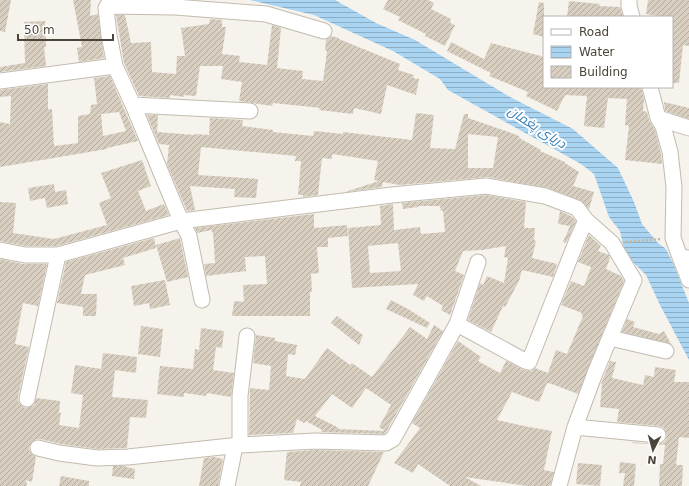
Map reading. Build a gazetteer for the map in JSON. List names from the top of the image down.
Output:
{
  "water": ["دریای پغمان"],
  "legend": ["Road", "Water", "Building"],
  "scale_bar": "50 m",
  "north": "bottom"
}
